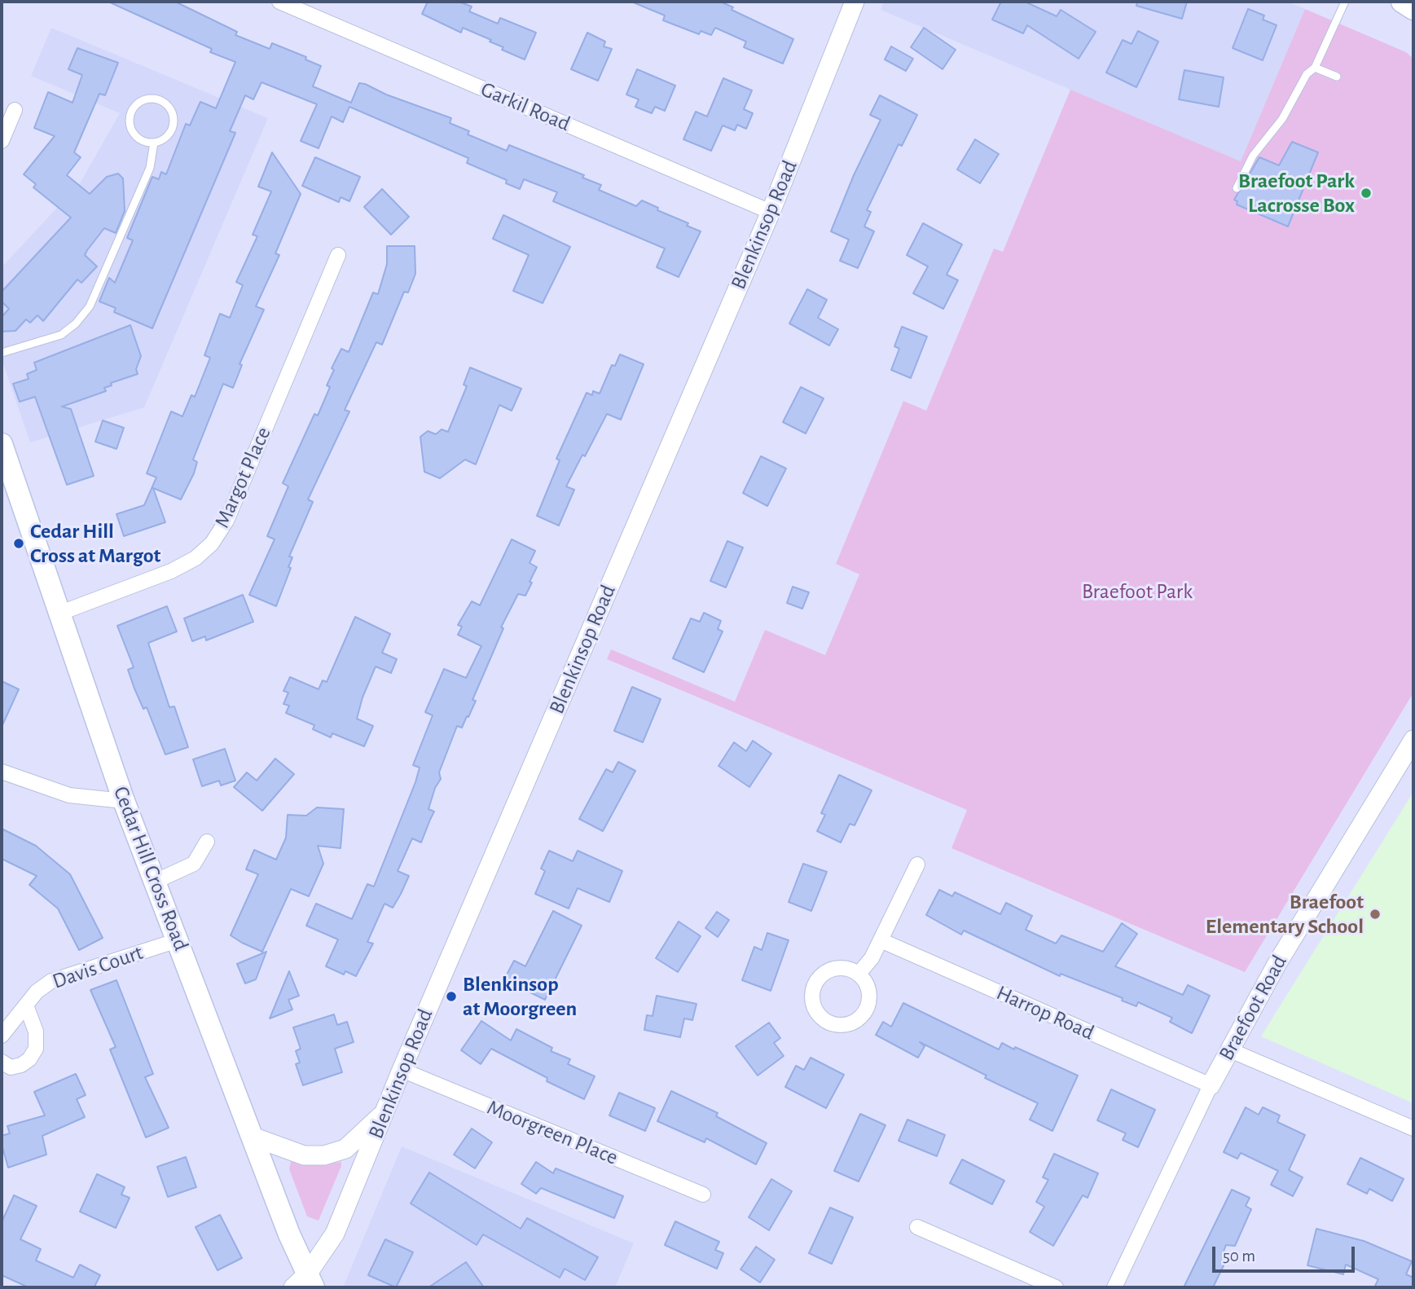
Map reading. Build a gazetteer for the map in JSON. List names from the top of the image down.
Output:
{
  "streets": {
    "main road": ["Cedar Hill Cross Road"],
    "street": [
      "Garkil Road",
      "Blenkinsop Road",
      "Margot Place",
      "Davis Court",
      "Braefoot Road",
      "Harrop Road",
      "Moorgreen Place"
    ]
  },
  "crossings": [
    ["Garkil Road", "Blenkinsop Road"],
    ["Blenkinsop Road", "Cedar Hill Cross Road"],
    ["Blenkinsop Road", "Moorgreen Place"],
    ["Margot Place", "Cedar Hill Cross Road"],
    ["Cedar Hill Cross Road", "Davis Court"],
    ["Braefoot Road", "Harrop Road"]
  ],
  "parks": ["Braefoot Park"],
  "places": [
    "Braefoot Park Lacrosse Box",
    "Cedar Hill Cross at Margot",
    "Braefoot Elementary School",
    "Blenkinsop at Moorgreen"
  ],
  "scale_bar": "50 m"
}
